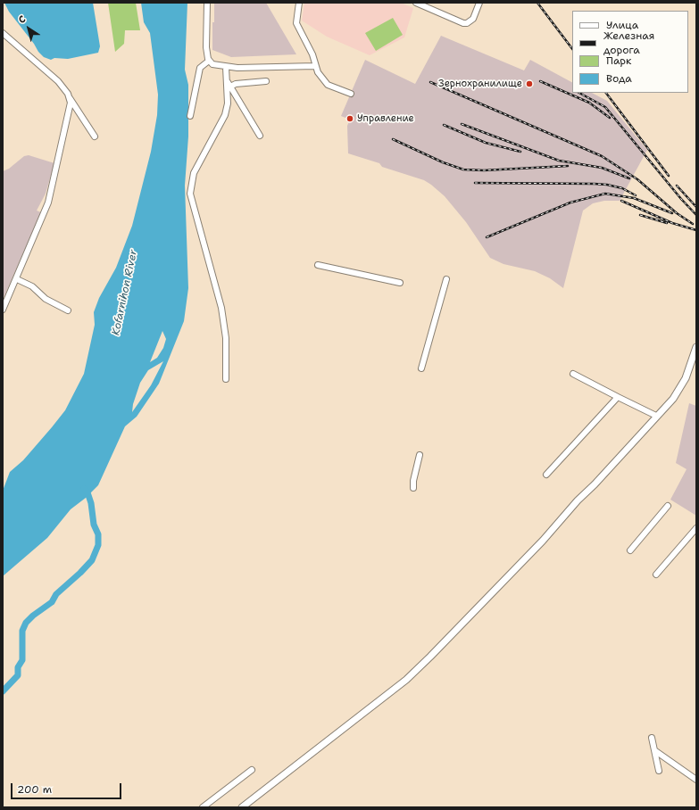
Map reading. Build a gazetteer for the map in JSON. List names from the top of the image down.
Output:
{
  "water": ["Kofarnihon River"],
  "places": ["Зернохранилище", "Управление"],
  "legend": [
    "Улица",
    "Железная дорога",
    "Парк",
    "Вода"
  ],
  "scale_bar": "200 m",
  "north": "top left"
}
